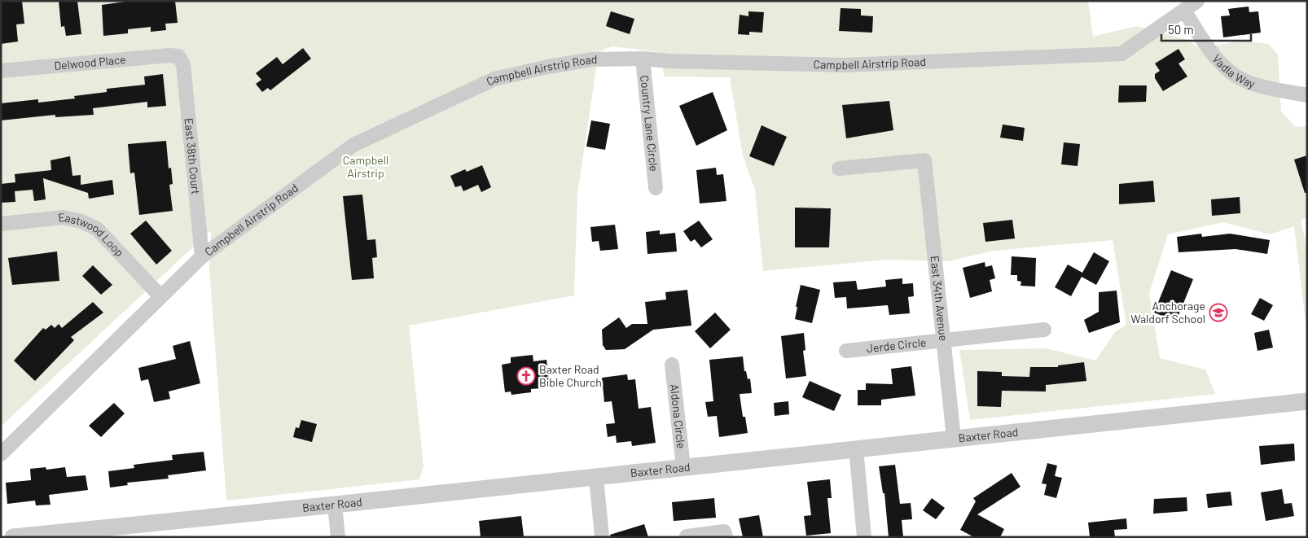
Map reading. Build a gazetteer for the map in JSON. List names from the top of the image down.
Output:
{
  "streets": {
    "street": [
      "Delwood Place",
      "Campbell Airstrip Road",
      "Vadla Way",
      "Country Lane Circle",
      "East 38th Court",
      "Eastwood Loop",
      "East 34th Avenue",
      "Jerde Circle",
      "Aldona Circle",
      "Baxter Road"
    ]
  },
  "crossings": [
    ["Delwood Place", "East 38th Court"],
    ["Campbell Airstrip Road", "Vadla Way"],
    ["Campbell Airstrip Road", "Country Lane Circle"],
    ["Campbell Airstrip Road", "East 38th Court"],
    ["Campbell Airstrip Road", "Eastwood Loop"],
    ["East 34th Avenue", "Jerde Circle"],
    ["East 34th Avenue", "Baxter Road"],
    ["Aldona Circle", "Baxter Road"]
  ],
  "parks": ["Campbell Airstrip"],
  "places": {
    "school or university": ["Anchorage Waldorf School"],
    "church": ["Baxter Road Bible Church"]
  },
  "scale_bar": "50 m"
}
